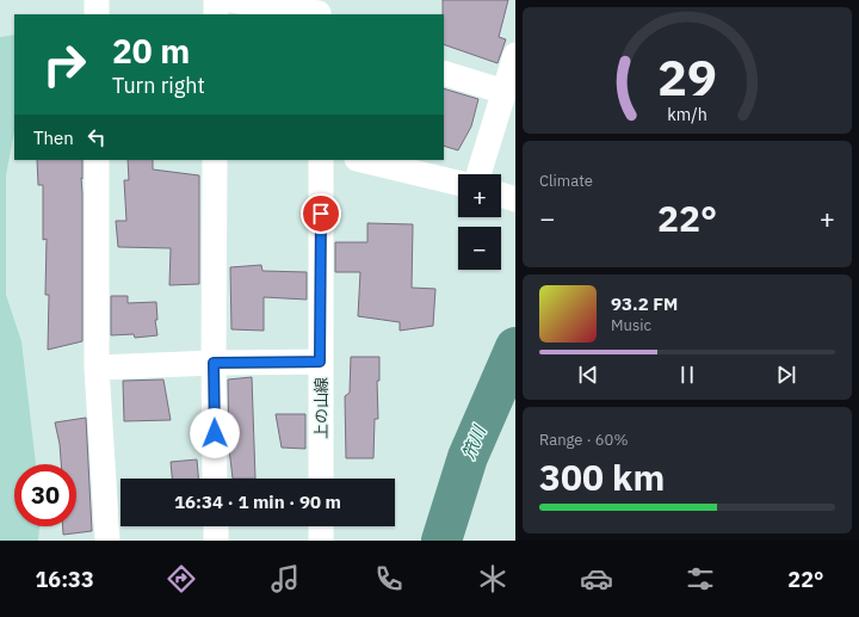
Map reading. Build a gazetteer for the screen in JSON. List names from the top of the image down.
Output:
{
  "streets": {
    "street": ["上の山線"]
  },
  "water": ["笊川"],
  "page": {
    "turn": ["20 m", "Turn right"],
    "then": "Then",
    "tile": [
      "Climate",
      ["Range · 60%", "300 km"]
    ],
    "map_buttons": ["+", "−"],
    "heat": ["−", "22°", "+"],
    "song": ["93.2 FM", "Music"],
    "limit": "30",
    "trip": "16:34 · 1 min · 90 m",
    "tabs": ["16:33", "22°"],
    "gauge": ["29", "km/h"]
  }
}
